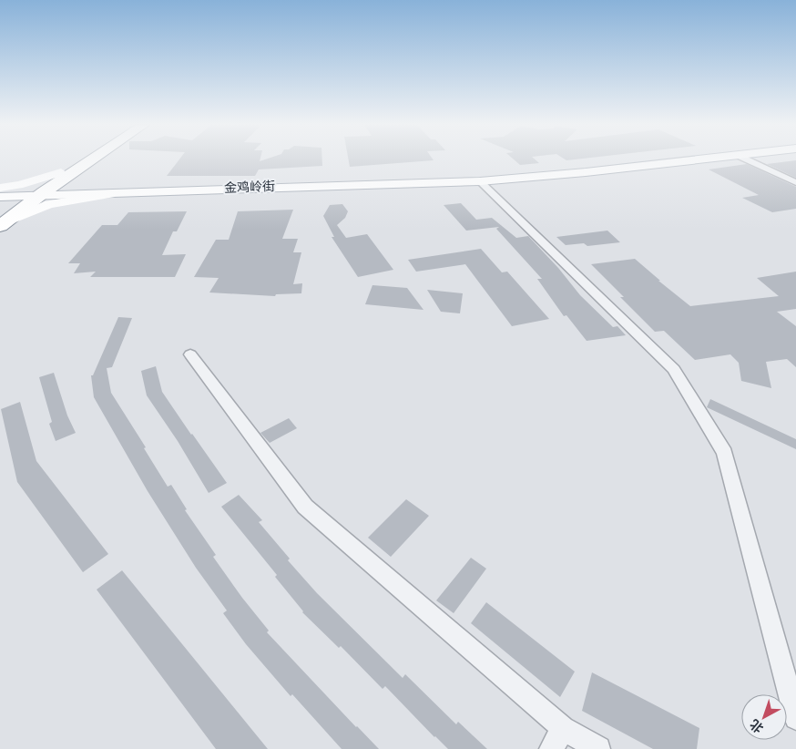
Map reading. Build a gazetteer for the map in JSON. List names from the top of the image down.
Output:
{
  "streets": {
    "main road": ["金鸡岭街"]
  },
  "north": "bottom left"
}
